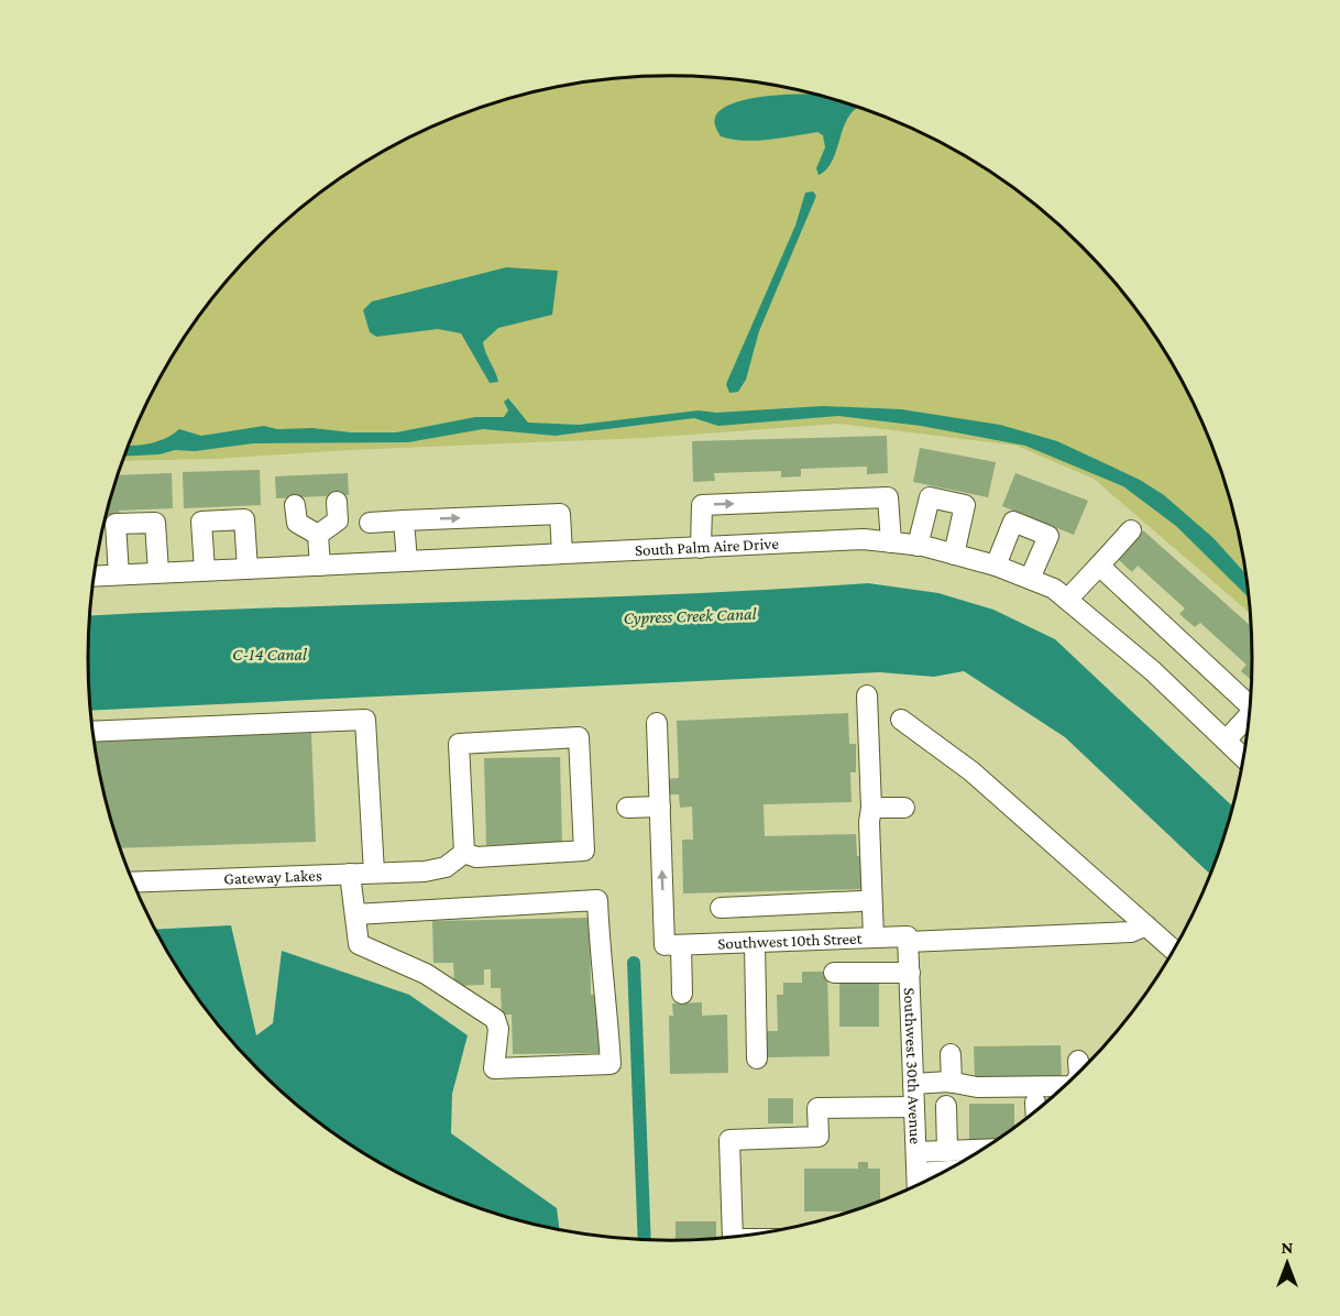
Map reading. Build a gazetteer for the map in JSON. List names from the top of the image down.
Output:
{
  "streets": {
    "street": [
      "South Palm Aire Drive",
      "Gateway Lakes",
      "Southwest 10th Street",
      "Southwest 30th Avenue"
    ]
  },
  "crossings": [
    ["Southwest 10th Street", "Southwest 30th Avenue"]
  ],
  "water": ["Cypress Creek Canal", "C-14 Canal"],
  "north": "top"
}
